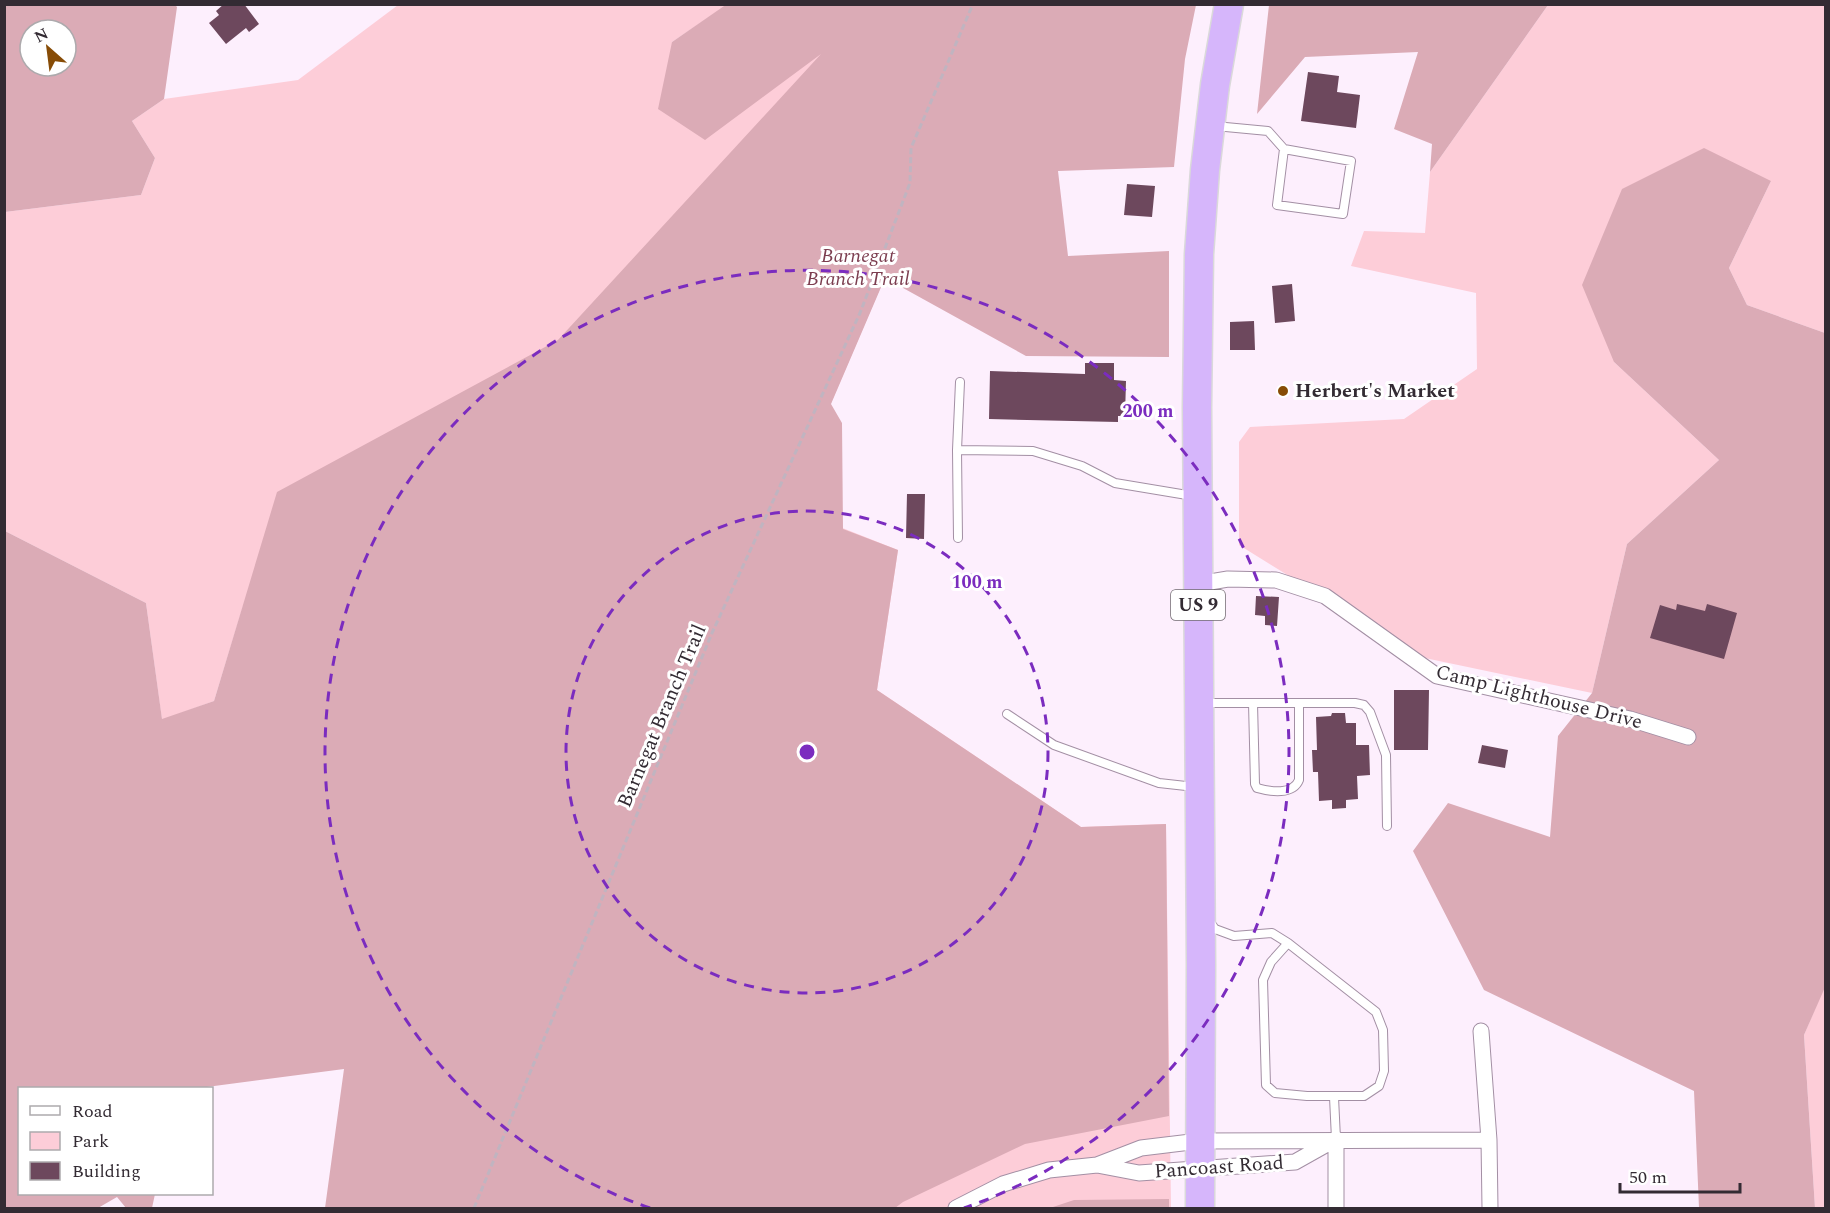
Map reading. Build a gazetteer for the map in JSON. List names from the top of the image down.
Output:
{
  "streets": {
    "highway": ["US 9"],
    "street": ["Camp Lighthouse Drive", "Pancoast Road"],
    "path": ["Barnegat Branch Trail"]
  },
  "crossings": [
    ["US 9", "Camp Lighthouse Drive"],
    ["US 9", "Pancoast Road"]
  ],
  "parks": ["Barnegat Branch Trail"],
  "places": ["Herbert's Market"],
  "legend": ["Road", "Park", "Building"],
  "scale_bar": "50 m",
  "north": "top left",
  "rings": ["200 m", "100 m"]
}
